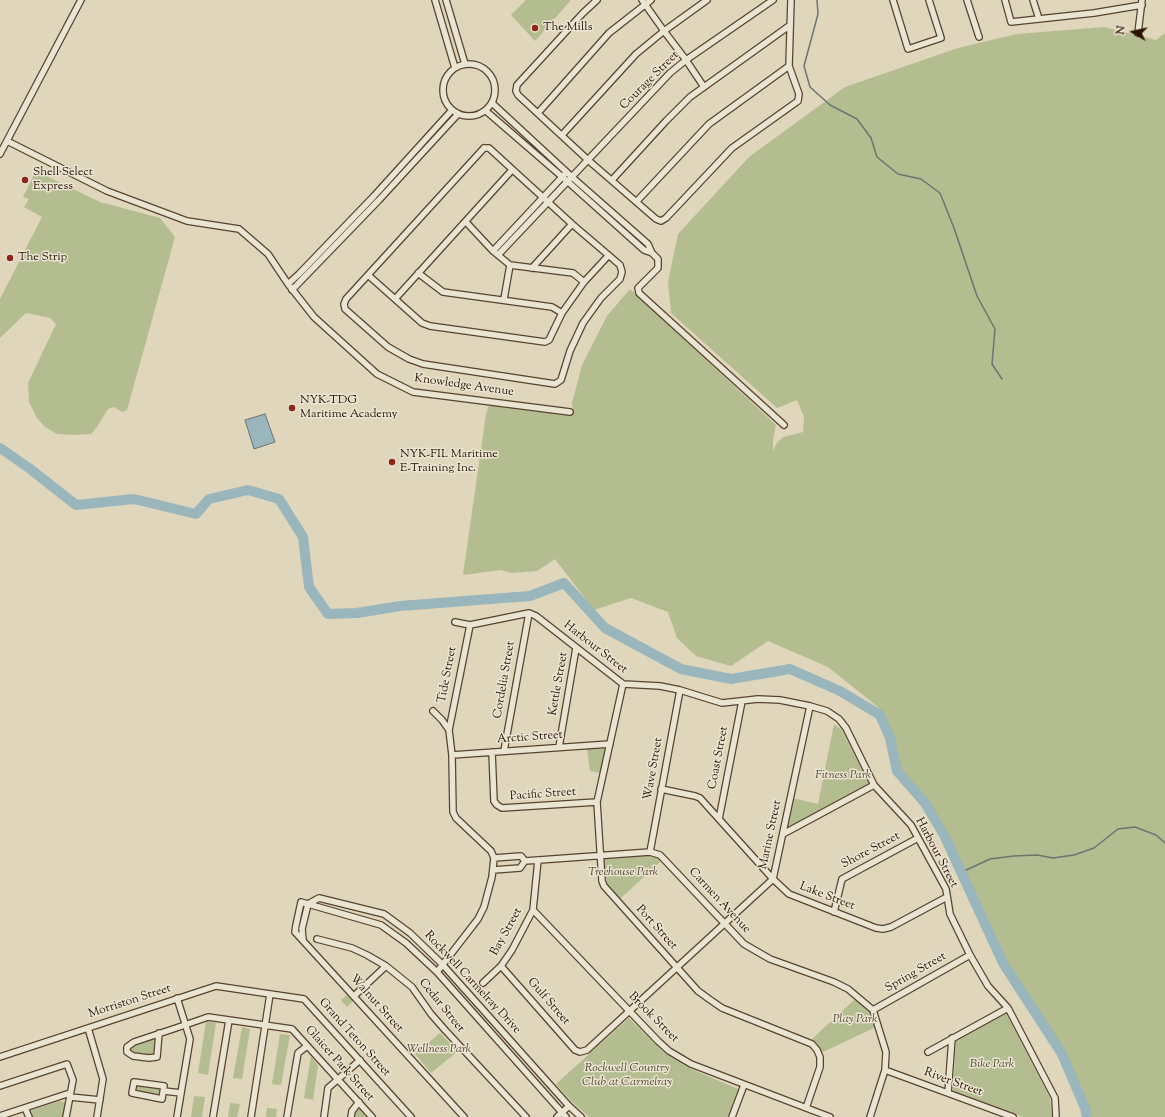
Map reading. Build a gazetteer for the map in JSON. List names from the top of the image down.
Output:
{
  "streets": {
    "street": [
      "Courage Street",
      "Knowledge Avenue",
      "Harbour Street",
      "Tide Street",
      "Cordelia Street",
      "Kettle Street",
      "Arctic Street",
      "Coast Street",
      "Wave Street",
      "Pacific Street",
      "Marine Street",
      "Shore Street",
      "Lake Street",
      "Carmen Avenue",
      "Port Street",
      "Bay Street",
      "Spring Street",
      "Rockwell Carmelray Drive",
      "Morriston Street",
      "Gulf Street",
      "Walnut Street",
      "Cedar Street",
      "Brook Street",
      "Grand Teton Street",
      "Glaicer Park Street",
      "River Street"
    ]
  },
  "crossings": [
    ["Harbour Street", "Cordelia Street"],
    ["Harbour Street", "Kettle Street"],
    ["Harbour Street", "Coast Street"],
    ["Harbour Street", "Wave Street"],
    ["Harbour Street", "Marine Street"],
    ["Harbour Street", "Shore Street"],
    ["Harbour Street", "Lake Street"],
    ["Harbour Street", "Port Street"],
    ["Harbour Street", "Spring Street"],
    ["Cordelia Street", "Arctic Street"],
    ["Kettle Street", "Arctic Street"],
    ["Arctic Street", "Pacific Street"],
    ["Arctic Street", "Port Street"],
    ["Coast Street", "Lake Street"],
    ["Wave Street", "Lake Street"],
    ["Wave Street", "Carmen Avenue"],
    ["Pacific Street", "Port Street"],
    ["Marine Street", "Lake Street"],
    ["Marine Street", "Carmen Avenue"],
    ["Marine Street", "Port Street"],
    ["Marine Street", "Gulf Street"],
    ["Marine Street", "Brook Street"],
    ["Shore Street", "Lake Street"],
    ["Carmen Avenue", "Spring Street"],
    ["Port Street", "Brook Street"],
    ["Bay Street", "Gulf Street"],
    ["Bay Street", "Brook Street"],
    ["Morriston Street", "Grand Teton Street"]
  ],
  "parks": [
    "Fitness Park",
    "Treehouse Park",
    "Play Park",
    "Wellness Park",
    "Bike Park",
    "Rockwell Country Club at Carmelray"
  ],
  "places": [
    "The Mills",
    "Shell Select Express",
    "The Strip",
    "NYK-TDG Maritime Academy",
    "NYK-FIL Maritime E-Training Inc."
  ],
  "north": "left"
}
